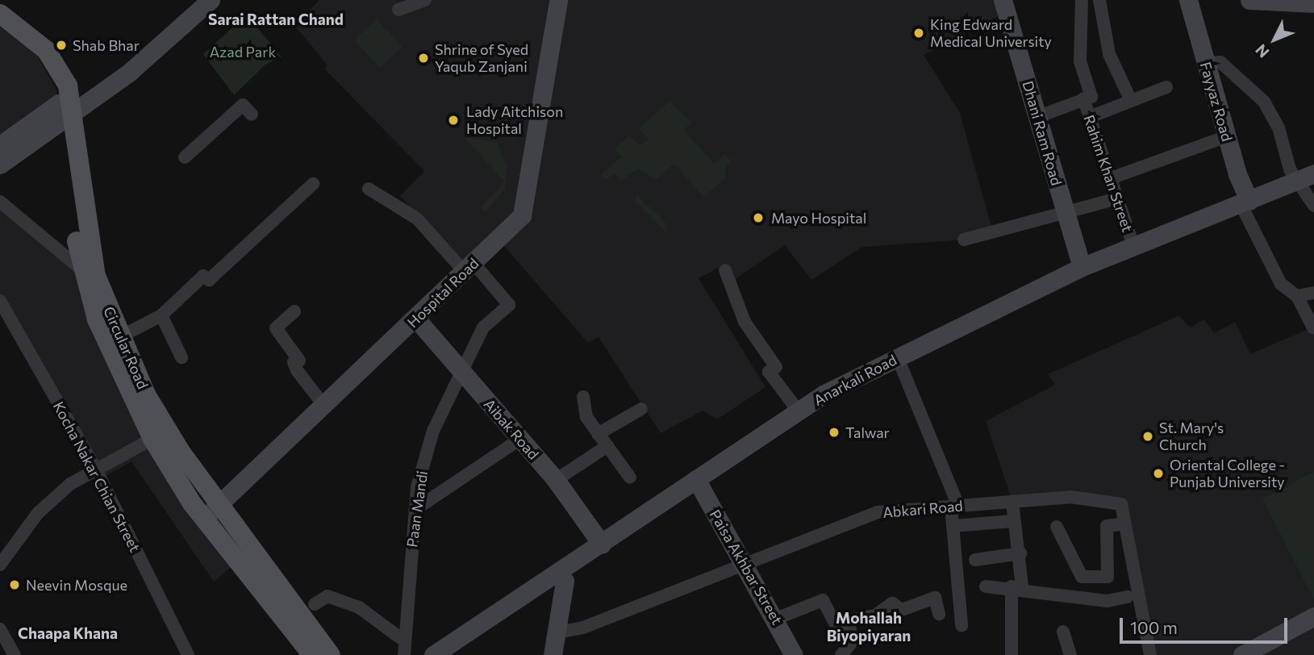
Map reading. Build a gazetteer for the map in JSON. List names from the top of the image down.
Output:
{
  "streets": {
    "main road": ["Circular Road"],
    "street": [
      "Fayyaz Road",
      "Dhani Ram Road",
      "Rahim Khan Street",
      "Hospital Road",
      "Anarkali Road",
      "Aibak Road",
      "Kocha Nakar Chian Street",
      "Paan Mandi",
      "Abkari Road",
      "Paisa Akhbar Street"
    ]
  },
  "crossings": [
    ["Fayyaz Road", "Anarkali Road"],
    ["Dhani Ram Road", "Rahim Khan Street"],
    ["Dhani Ram Road", "Anarkali Road"],
    ["Rahim Khan Street", "Anarkali Road"],
    ["Hospital Road", "Circular Road"],
    ["Hospital Road", "Aibak Road"],
    ["Hospital Road", "Paan Mandi"],
    ["Anarkali Road", "Aibak Road"],
    ["Anarkali Road", "Paisa Akhbar Street"],
    ["Aibak Road", "Paan Mandi"],
    ["Abkari Road", "Paisa Akhbar Street"]
  ],
  "districts": ["Sarai Rattan Chand", "Mohallah Biyopiyaran", "Chaapa Khana"],
  "parks": ["Azad Park"],
  "places": [
    "King Edward Medical University",
    "Shab Bhar",
    "Shrine of Syed Yaqub Zanjani",
    "Lady Aitchison Hospital",
    "Mayo Hospital",
    "Talwar",
    "St. Mary's Church",
    "Oriental College - Punjab University",
    "Neevin Mosque"
  ],
  "scale_bar": "100 m",
  "north": "bottom left"
}
